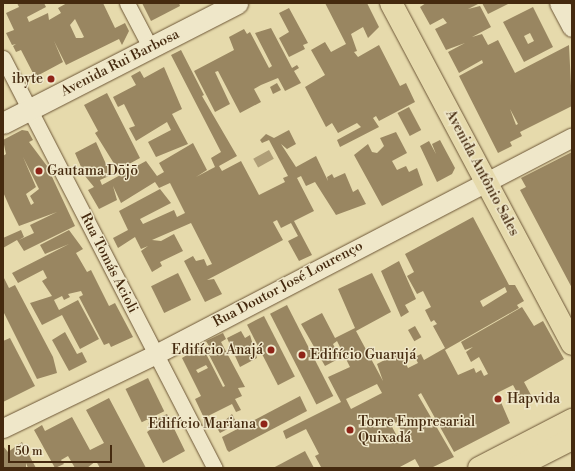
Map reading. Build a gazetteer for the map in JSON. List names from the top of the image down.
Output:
{
  "streets": {
    "main road": ["Avenida Rui Barbosa", "Avenida Antônio Sales"],
    "street": ["Rua Tomás Acioli", "Rua Doutor José Lourenço"]
  },
  "crossings": [
    ["Avenida Rui Barbosa", "Rua Tomás Acioli"],
    ["Avenida Antônio Sales", "Rua Doutor José Lourenço"],
    ["Rua Tomás Acioli", "Rua Doutor José Lourenço"]
  ],
  "places": [
    "ibyte",
    "Gautama Dōjō",
    "Edifício Anajá",
    "Edifício Guarujá",
    "Hapvida",
    "Edifício Mariana",
    "Torre Empresarial Quixadá"
  ],
  "scale_bar": "50 m"
}
